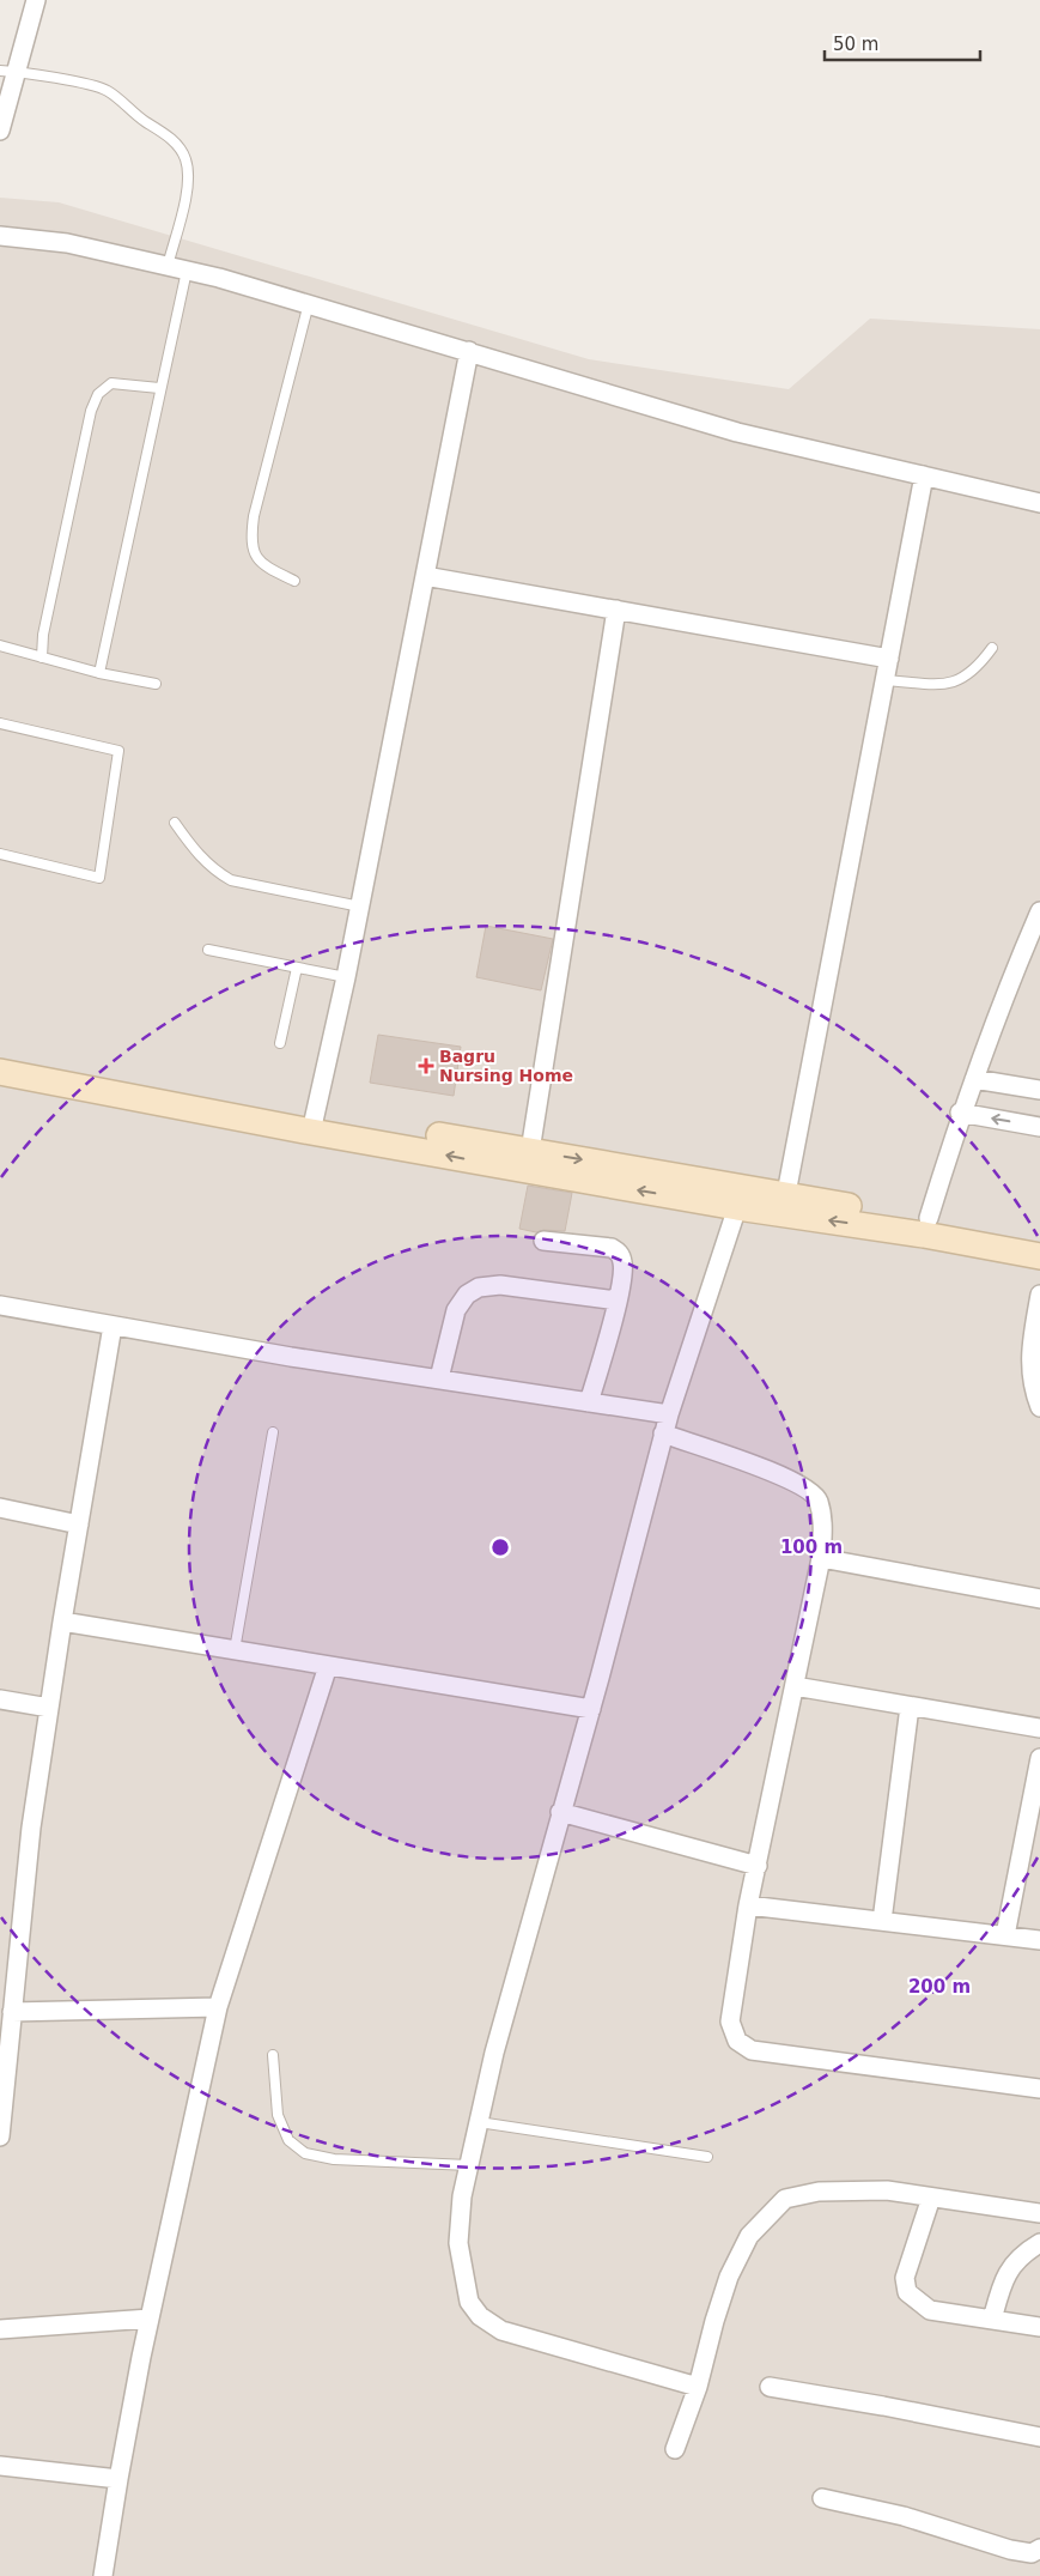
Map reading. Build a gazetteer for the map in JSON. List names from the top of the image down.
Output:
{
  "places": {
    "health": ["Bagru Nursing Home"]
  },
  "scale_bar": "50 m",
  "rings": ["100 m", "200 m"]
}
